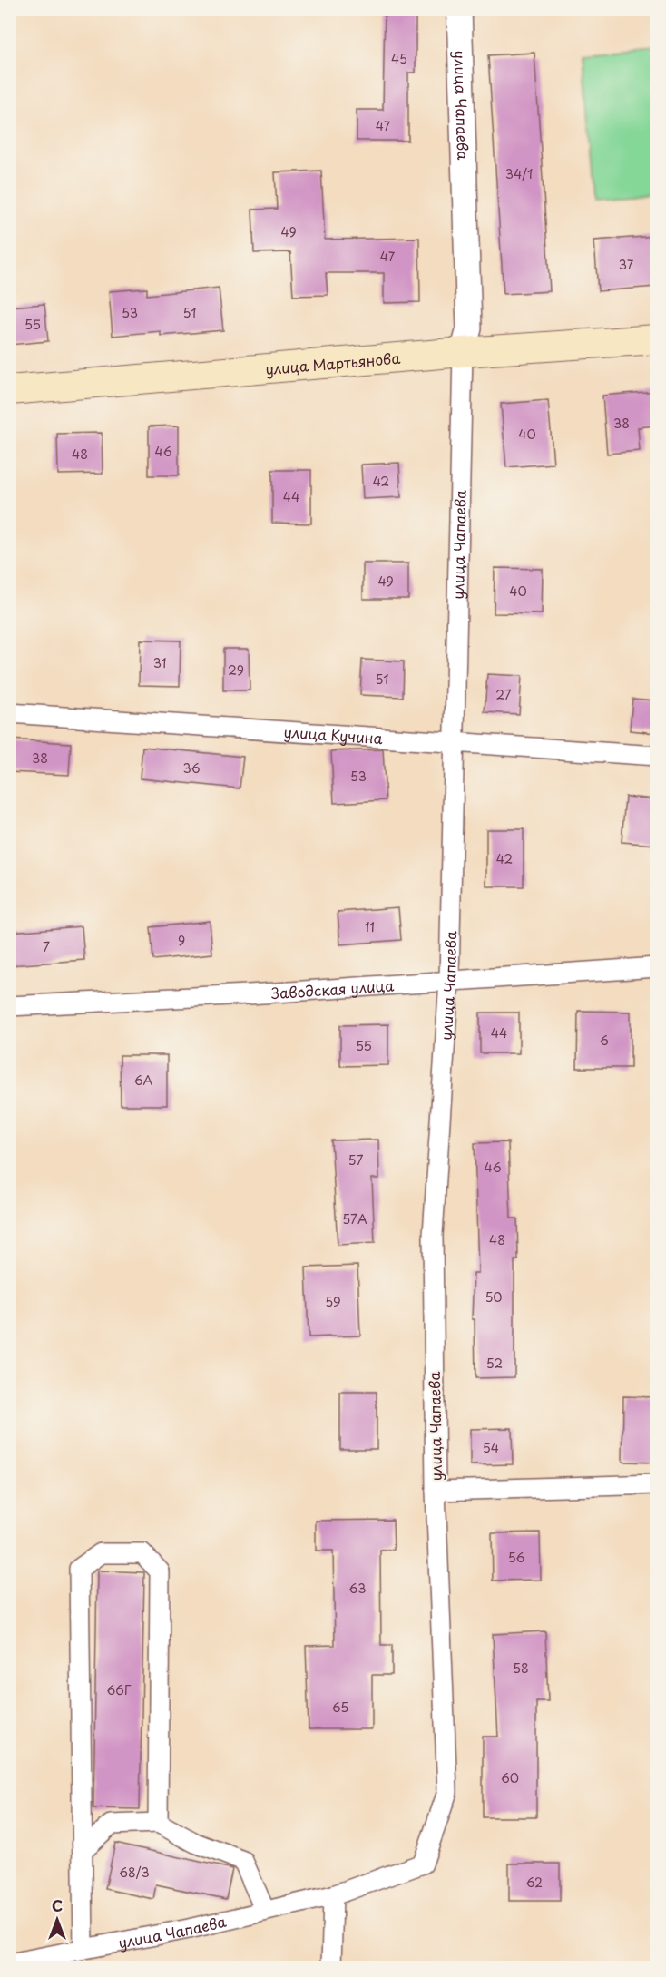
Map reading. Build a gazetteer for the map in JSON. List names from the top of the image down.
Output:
{
  "streets": {
    "main road": ["улица Мартьянова"],
    "street": ["улица Чапаева", "улица Кучина", "Заводская улица"]
  },
  "crossings": [
    ["улица Чапаева", "улица Мартьянова"],
    ["улица Чапаева", "улица Кучина"],
    ["улица Чапаева", "Заводская улица"]
  ],
  "house_numbers": [
    "45",
    "47",
    "34/1",
    "49",
    "47",
    "37",
    "53",
    "51",
    "55",
    "38",
    "40",
    "46",
    "48",
    "42",
    "44",
    "49",
    "40",
    "31",
    "29",
    "51",
    "27",
    "38",
    "36",
    "53",
    "42",
    "11",
    "9",
    "7",
    "44",
    "6",
    "55",
    "6А",
    "57",
    "46",
    "57А",
    "48",
    "50",
    "59",
    "52",
    "54",
    "56",
    "63",
    "58",
    "66Г",
    "65",
    "60",
    "68/3",
    "62"
  ],
  "north": "top"
}
